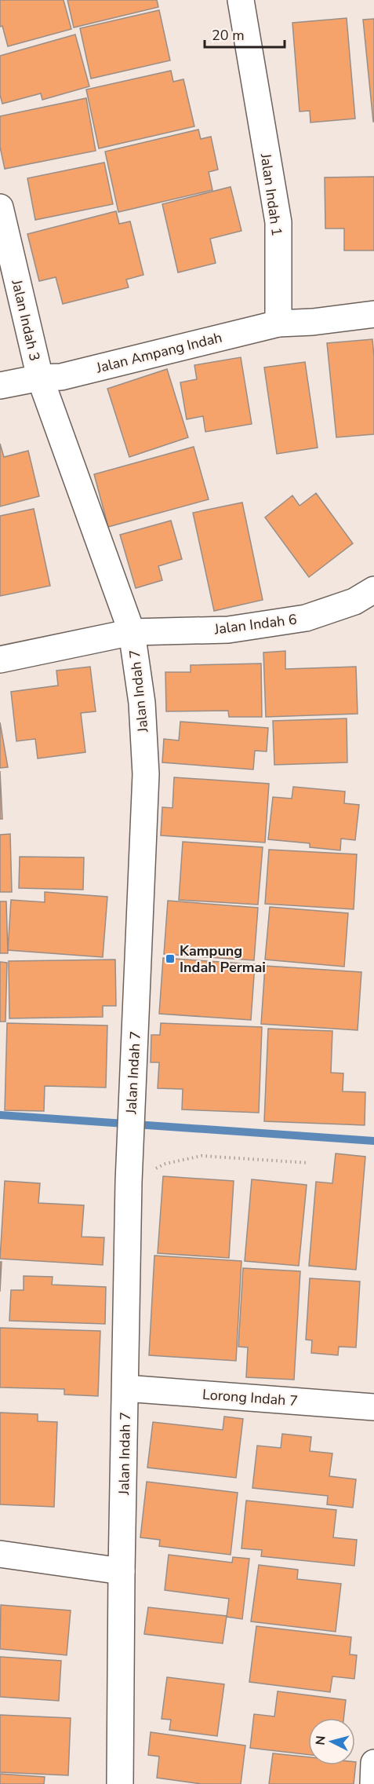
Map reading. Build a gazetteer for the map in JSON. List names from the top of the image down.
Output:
{
  "streets": {
    "street": [
      "Jalan Indah 1",
      "Jalan Indah 3",
      "Jalan Ampang Indah",
      "Jalan Indah 6",
      "Jalan Indah 7",
      "Lorong Indah 7"
    ]
  },
  "crossings": [
    ["Jalan Indah 1", "Jalan Ampang Indah"],
    ["Jalan Indah 3", "Jalan Ampang Indah"],
    ["Jalan Indah 3", "Jalan Indah 7"],
    ["Jalan Ampang Indah", "Jalan Indah 7"],
    ["Jalan Indah 6", "Jalan Indah 7"],
    ["Jalan Indah 7", "Lorong Indah 7"]
  ],
  "places": {
    "transit": ["Kampung Indah Permai"]
  },
  "scale_bar": "20 m",
  "north": "left"
}
